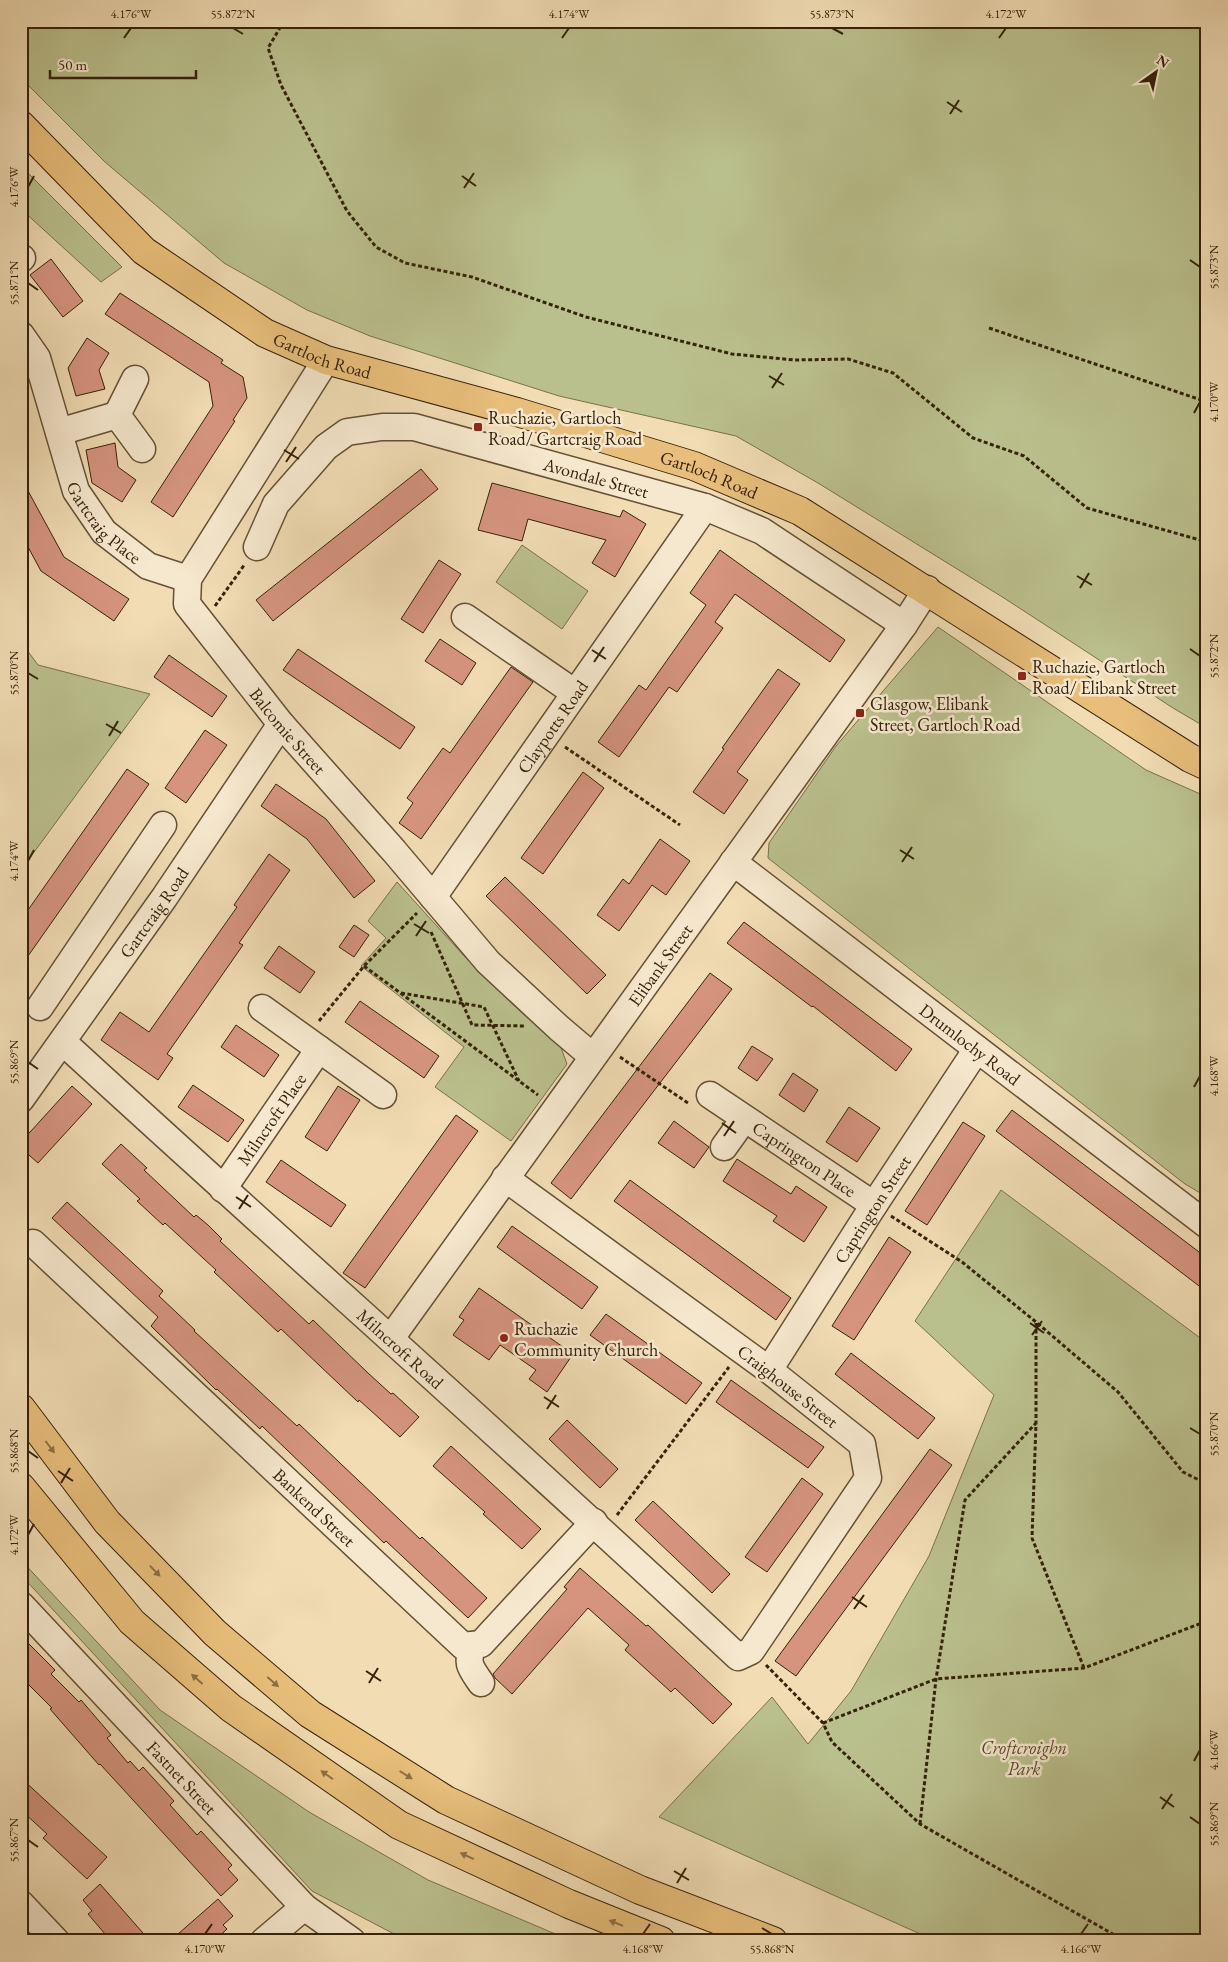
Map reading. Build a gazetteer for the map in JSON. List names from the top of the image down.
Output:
{
  "streets": {
    "main road": ["Gartloch Road"],
    "street": [
      "Avondale Street",
      "Gartcraig Place",
      "Claypotts Road",
      "Balcomie Street",
      "Gartcraig Road",
      "Elibank Street",
      "Drumlochy Road",
      "Milncroft Place",
      "Caprington Place",
      "Caprington Street",
      "Milncroft Road",
      "Craighouse Street",
      "Bankend Street",
      "Fastnet Street"
    ]
  },
  "crossings": [
    ["Gartloch Road", "Balcomie Street"],
    ["Gartloch Road", "Elibank Street"],
    ["Avondale Street", "Claypotts Road"],
    ["Avondale Street", "Elibank Street"],
    ["Gartcraig Place", "Balcomie Street"],
    ["Claypotts Road", "Balcomie Street"],
    ["Balcomie Street", "Gartcraig Road"],
    ["Balcomie Street", "Elibank Street"],
    ["Gartcraig Road", "Milncroft Road"],
    ["Elibank Street", "Drumlochy Road"],
    ["Elibank Street", "Milncroft Road"],
    ["Elibank Street", "Craighouse Street"],
    ["Drumlochy Road", "Caprington Street"],
    ["Milncroft Place", "Milncroft Road"],
    ["Caprington Place", "Caprington Street"],
    ["Caprington Street", "Craighouse Street"],
    ["Milncroft Road", "Craighouse Street"]
  ],
  "parks": ["Croftcroighn Park"],
  "places": {
    "transit": ["Ruchazie, Gartloch Road/ Gartcraig Road", "Ruchazie, Gartloch Road/ Elibank Street", "Glasgow, Elibank Street, Gartloch Road"],
    "other": ["Ruchazie Community Church"]
  },
  "scale_bar": "50 m",
  "north": "top right",
  "coordinates": [
    "4.176°W",
    "55.872°N",
    "4.174°W",
    "55.873°N",
    "4.172°W",
    "55.871°N",
    "4.170°W",
    "55.870°N",
    "55.869°N",
    "4.168°W",
    "55.868°N",
    "4.166°W",
    "55.867°N"
  ]
}
